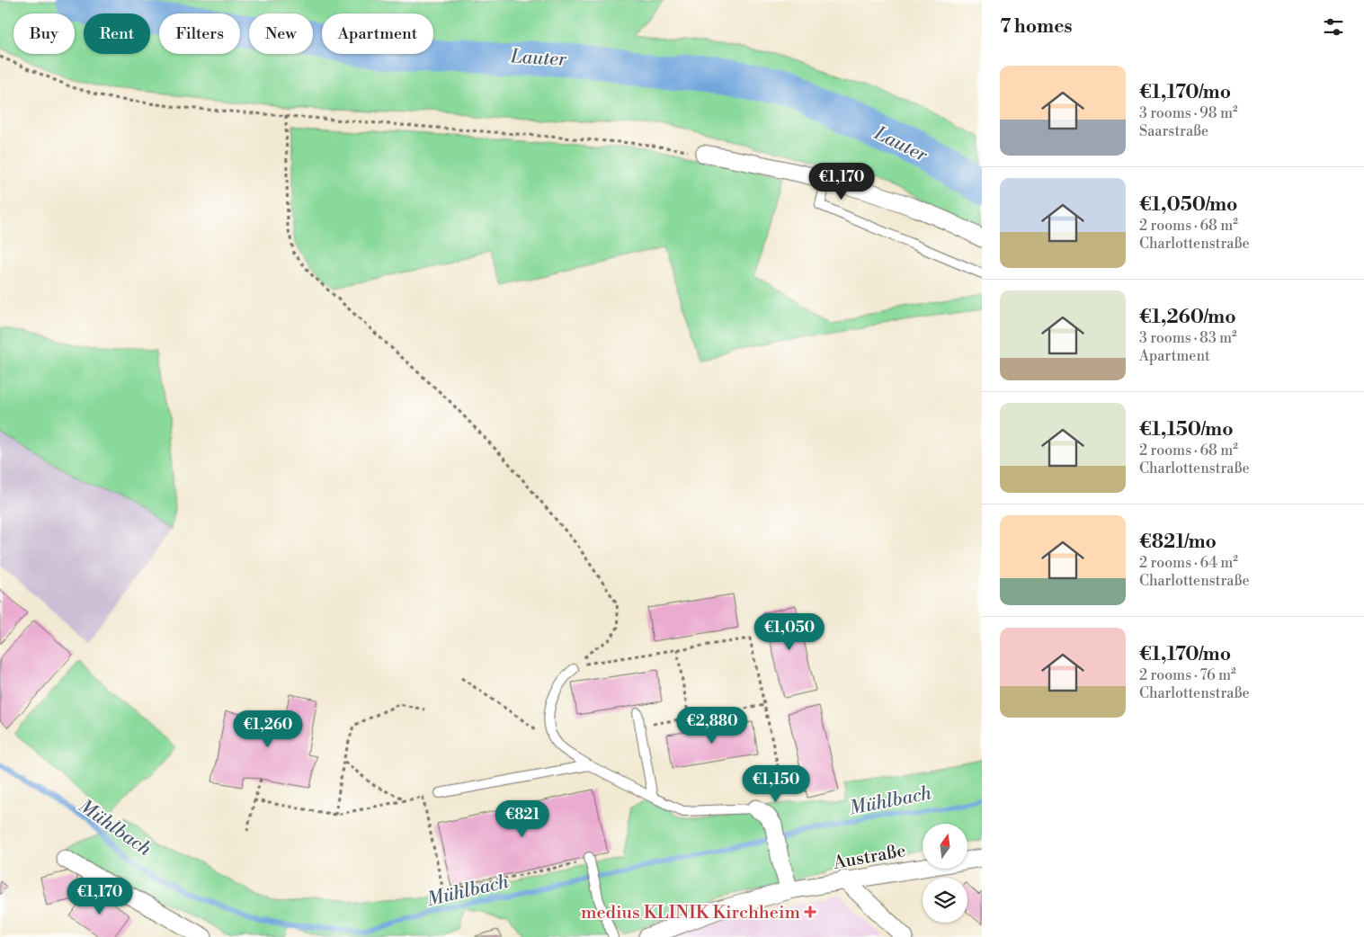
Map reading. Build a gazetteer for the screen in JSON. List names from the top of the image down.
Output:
{
  "streets": {
    "street": ["Austraße"]
  },
  "water": ["Lauter", "Mühlbach"],
  "places": {
    "health": ["medius KLINIK Kirchheim"]
  },
  "north": "top",
  "page": {
    "heading": "7 homes",
    "chip": [
      "Buy",
      "Rent",
      "Filters",
      "New",
      "Apartment"
    ],
    "list": [
      {
        "name": "€1,170/mo",
        "note": "3 rooms · 98 m² · Saarstraße"
      },
      {
        "name": "€1,050/mo",
        "note": "2 rooms · 68 m² · Charlottenstraße"
      },
      {
        "name": "€1,260/mo",
        "note": "3 rooms · 83 m² · Apartment"
      },
      {
        "name": "€1,150/mo",
        "note": "2 rooms · 68 m² · Charlottenstraße"
      },
      {
        "name": "€821/mo",
        "note": "2 rooms · 64 m² · Charlottenstraße"
      },
      {
        "name": "€1,170/mo",
        "note": "2 rooms · 76 m² · Charlottenstraße"
      }
    ],
    "price": [
      "€1,170",
      "€1,050",
      "€2,880",
      "€1,260",
      "€1,150",
      "€821",
      "€1,170"
    ]
  }
}
